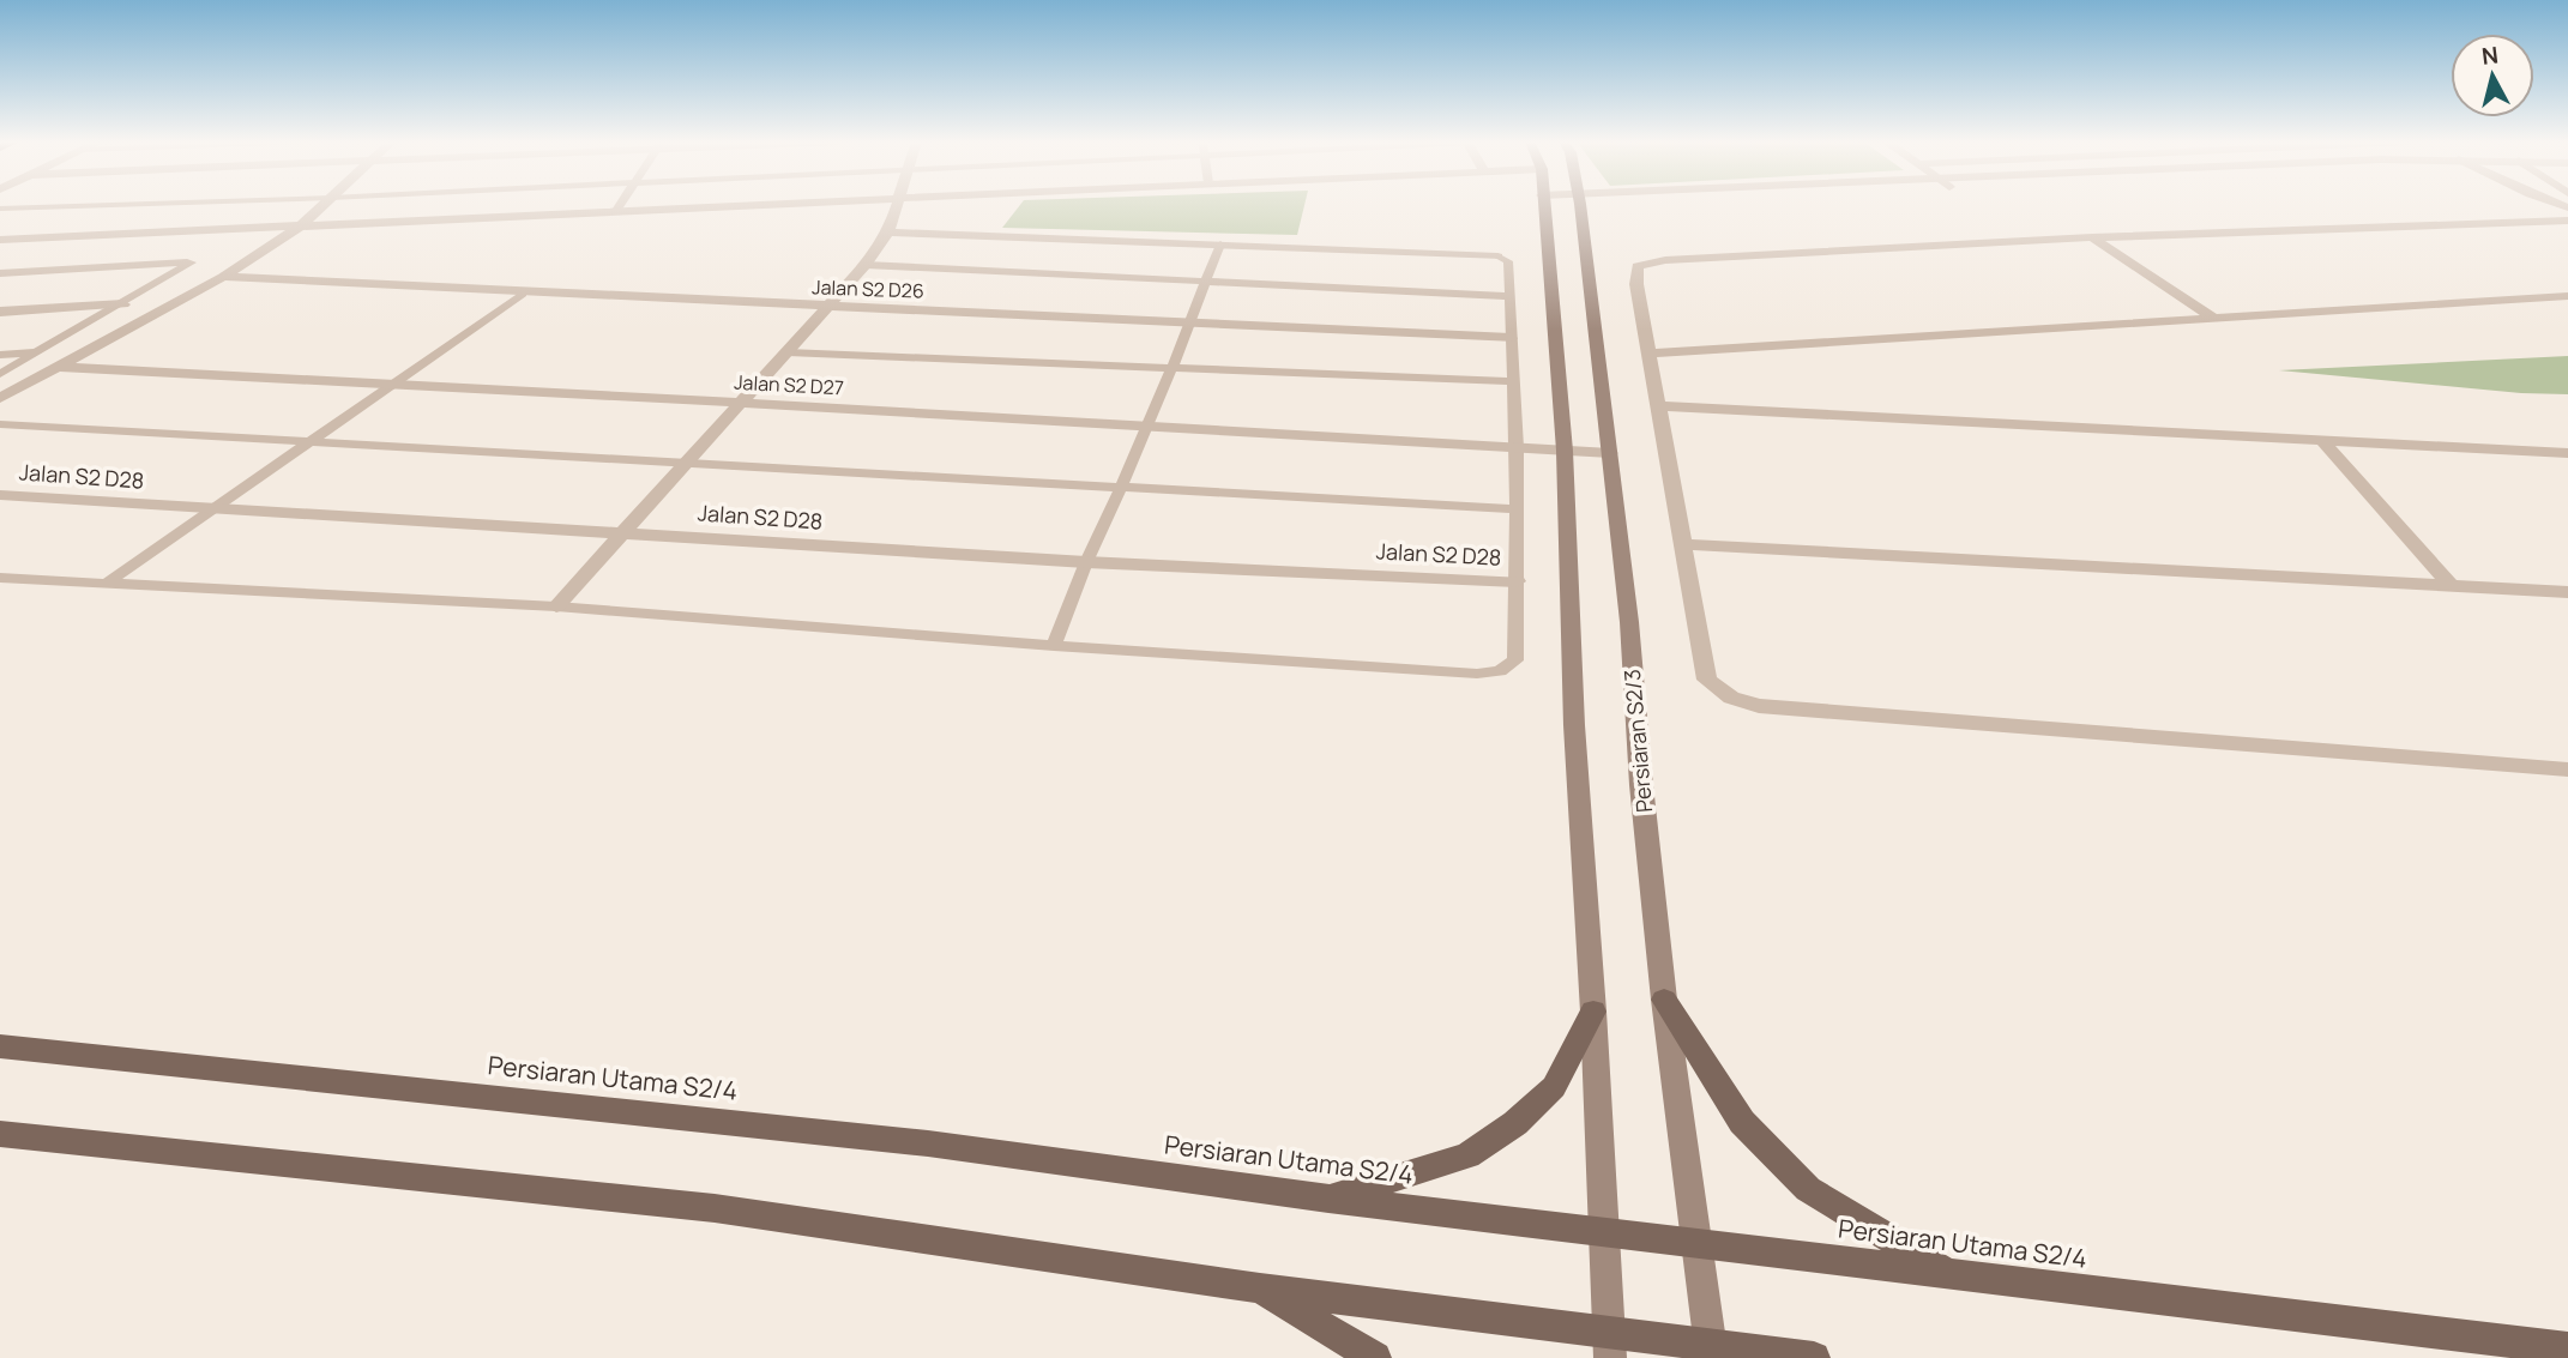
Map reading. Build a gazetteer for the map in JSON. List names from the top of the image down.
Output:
{
  "streets": {
    "main road": ["Persiaran S2/3", "Persiaran Utama S2/4"],
    "street": ["Jalan S2 D26", "Jalan S2 D27", "Jalan S2 D28"]
  },
  "crossings": [
    ["Jalan S2 D27", "Persiaran S2/3"],
    ["Persiaran S2/3", "Persiaran Utama S2/4"]
  ],
  "north": "top"
}
